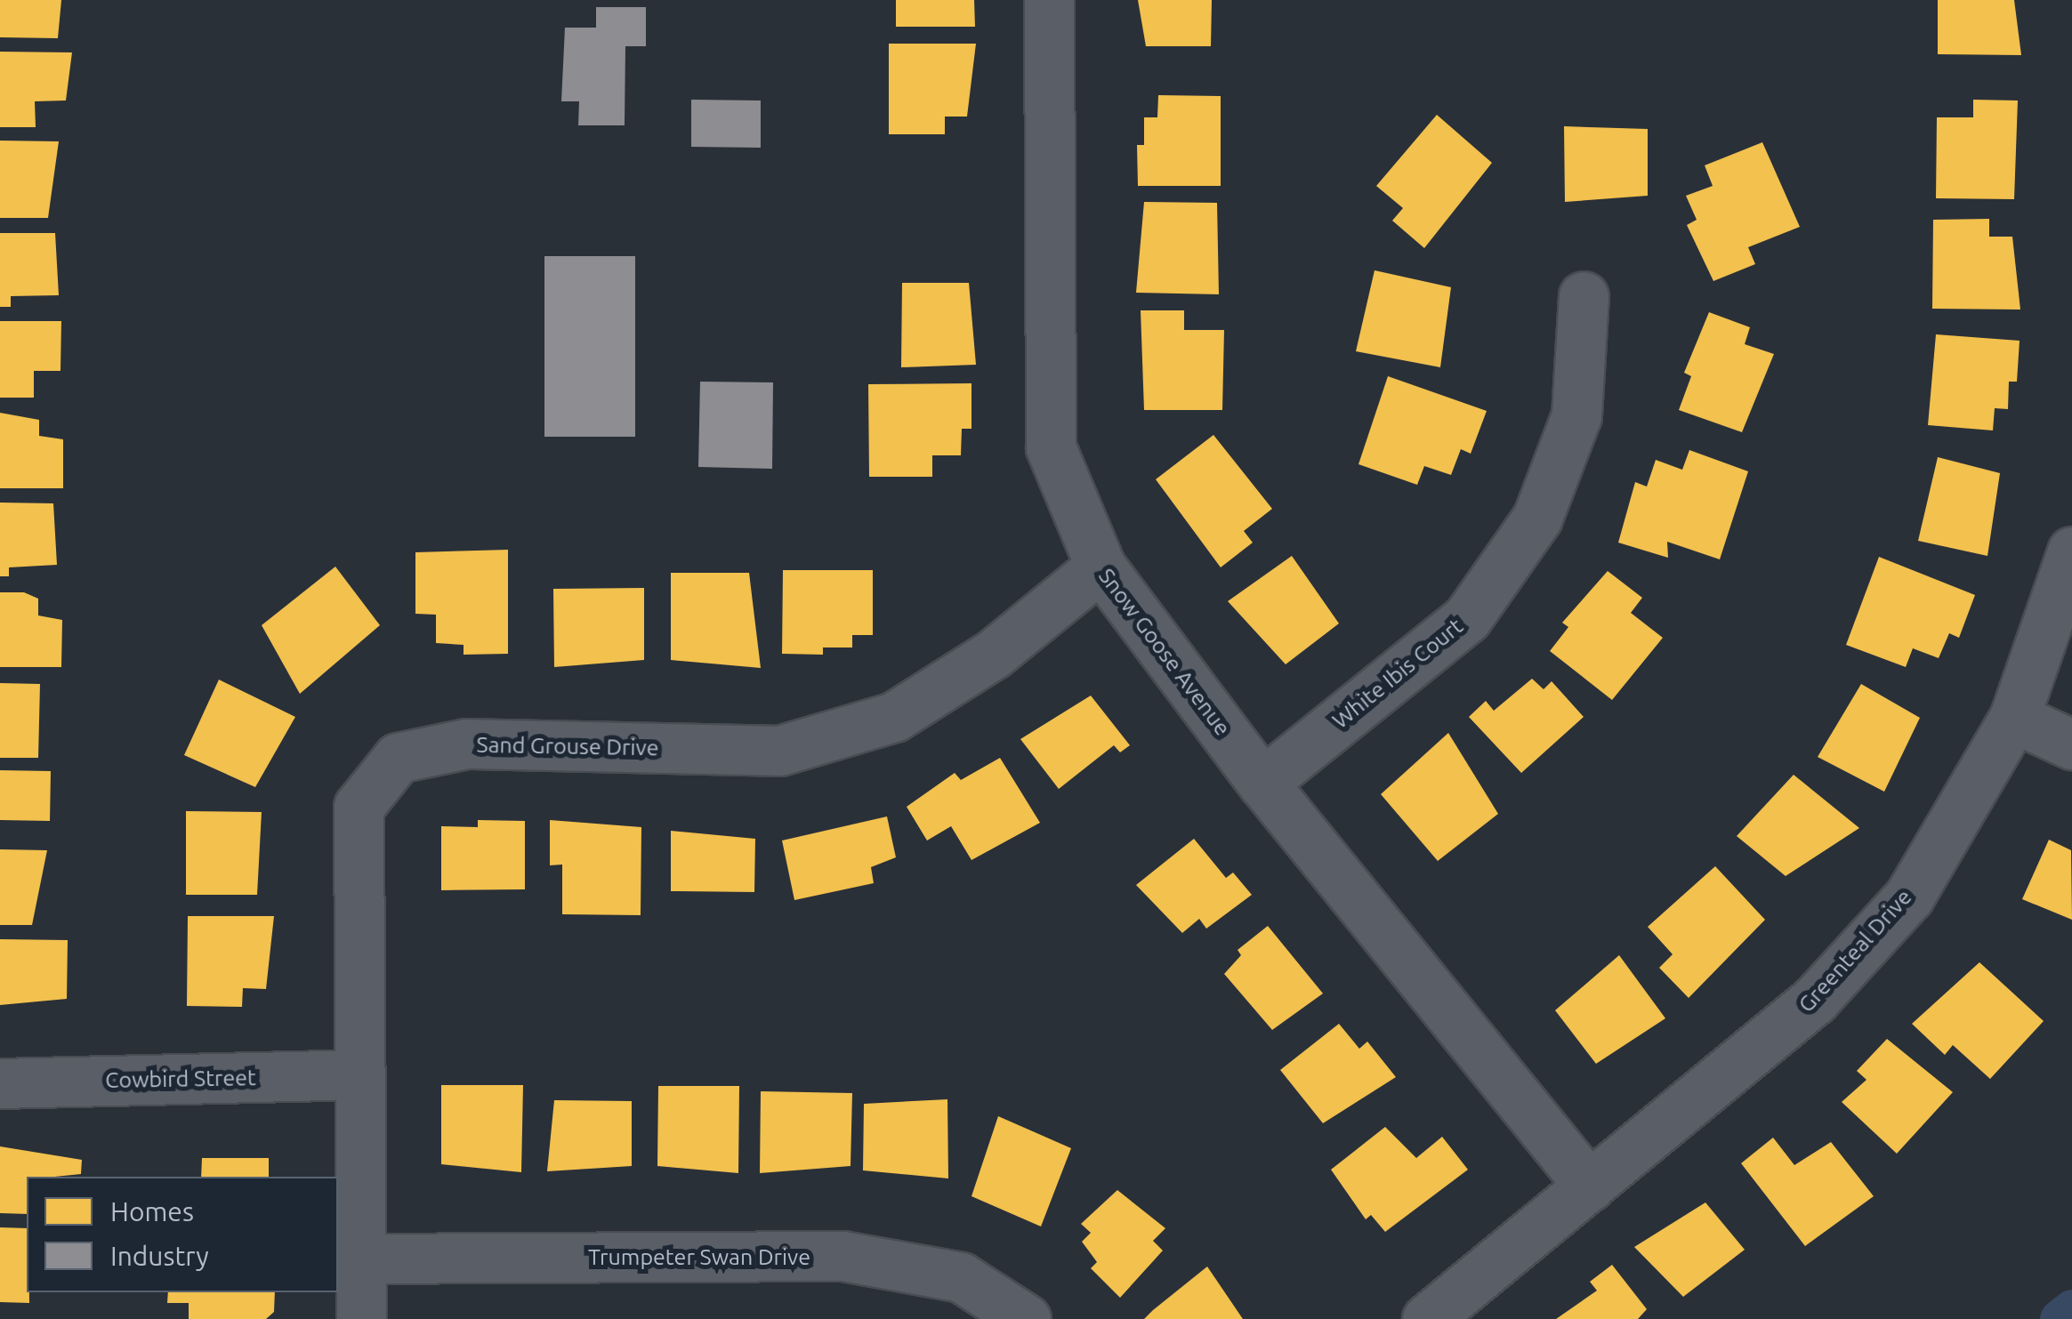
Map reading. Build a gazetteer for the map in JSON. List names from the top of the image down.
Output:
{
  "streets": {
    "street": [
      "Snow Goose Avenue",
      "White Ibis Court",
      "Sand Grouse Drive",
      "Greenteal Drive",
      "Cowbird Street",
      "Trumpeter Swan Drive"
    ]
  },
  "crossings": [
    ["Snow Goose Avenue", "White Ibis Court"],
    ["Snow Goose Avenue", "Sand Grouse Drive"],
    ["Snow Goose Avenue", "Greenteal Drive"],
    ["Sand Grouse Drive", "Cowbird Street"],
    ["Sand Grouse Drive", "Trumpeter Swan Drive"]
  ],
  "legend": ["Homes", "Industry"]
}
